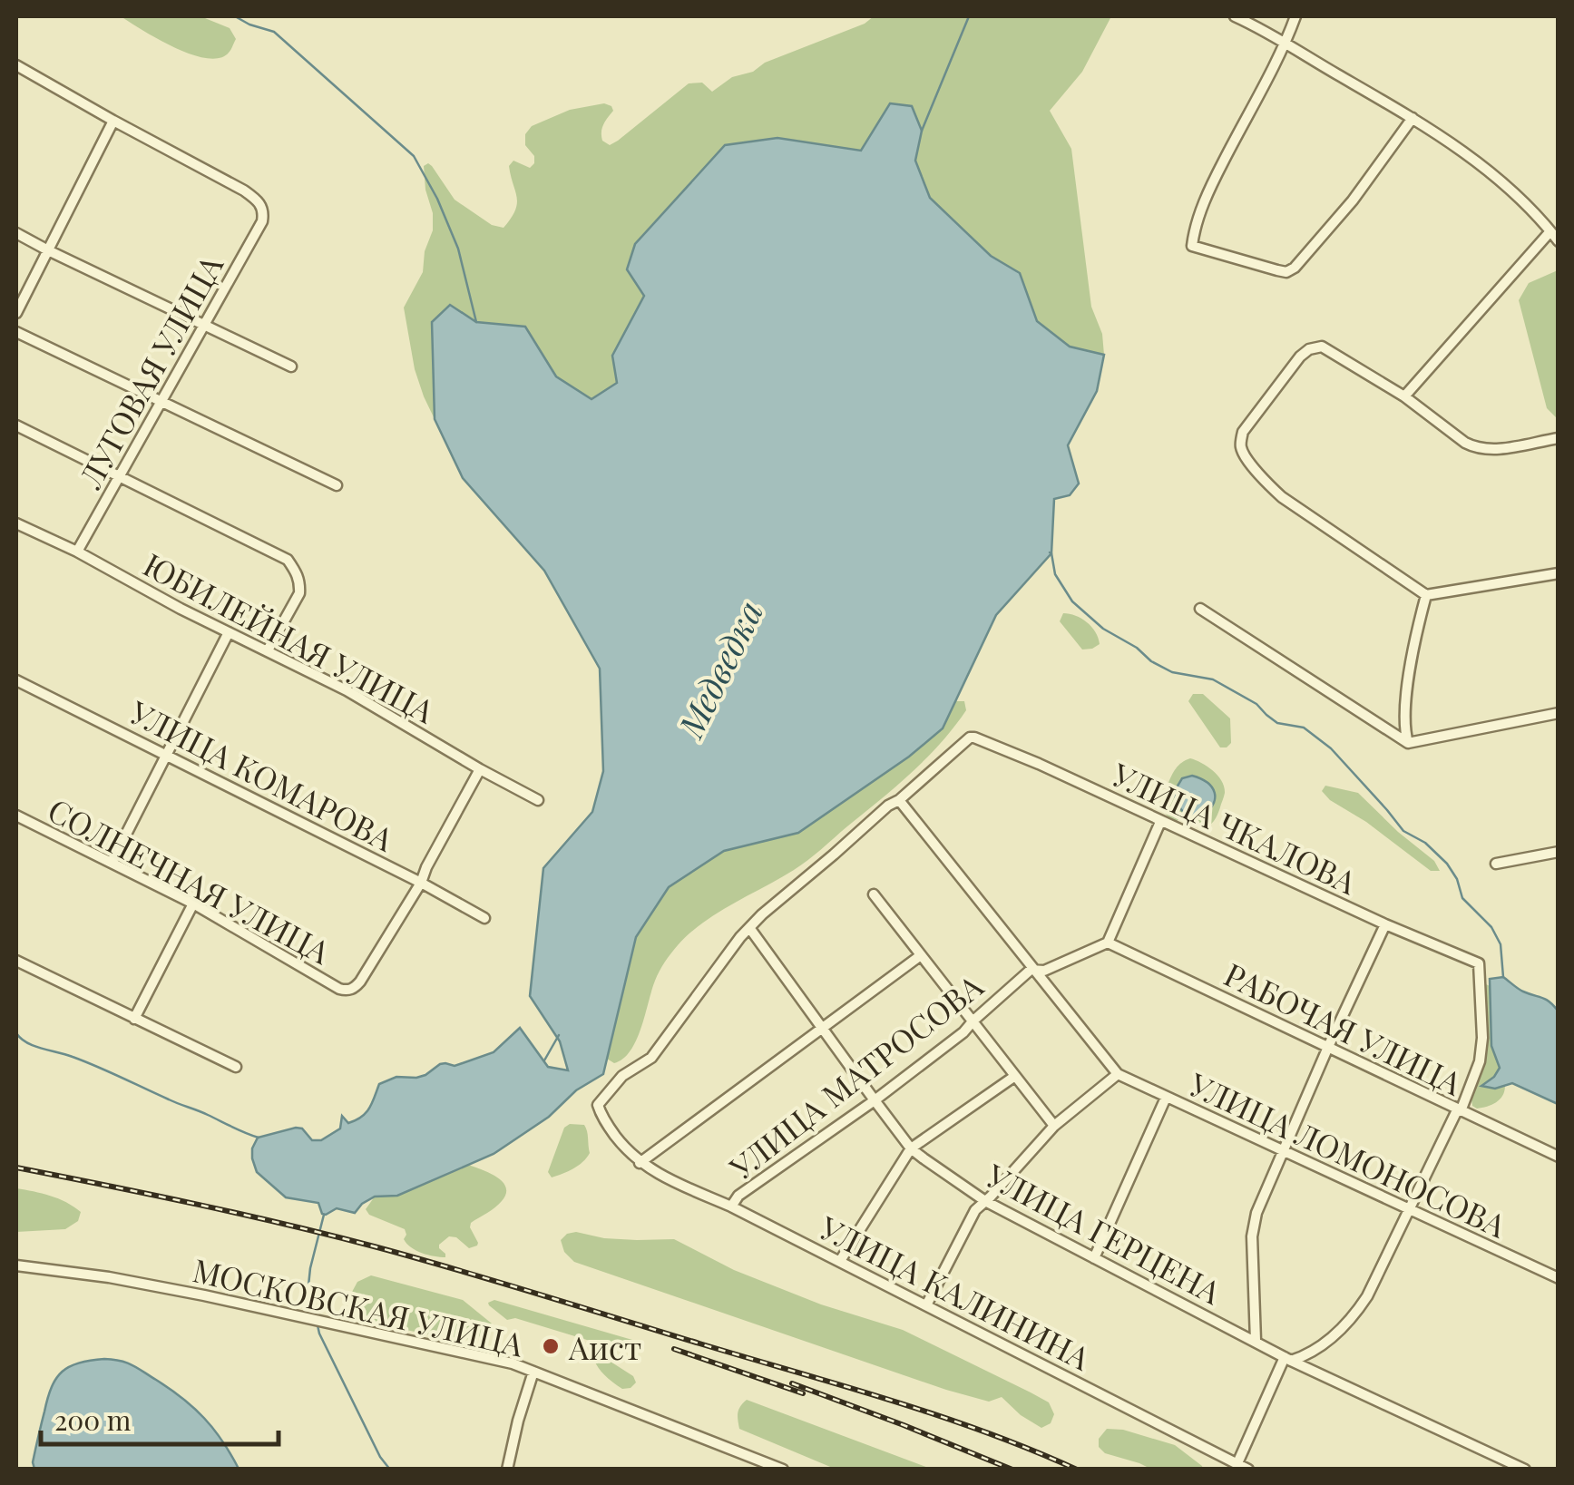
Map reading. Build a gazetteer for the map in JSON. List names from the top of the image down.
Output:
{
  "streets": {
    "street": [
      "ЛУГОВАЯ УЛИЦА",
      "ЮБИЛЕЙНАЯ УЛИЦА",
      "УЛИЦА КОМАРОВА",
      "УЛИЦА ЧКАЛОВА",
      "СОЛНЕЧНАЯ УЛИЦА",
      "РАБОЧАЯ УЛИЦА",
      "УЛИЦА МАТРОСОВА",
      "УЛИЦА ЛОМОНОСОВА",
      "УЛИЦА ГЕРЦЕНА",
      "УЛИЦА КАЛИНИНА",
      "МОСКОВСКАЯ УЛИЦА"
    ]
  },
  "crossings": [
    ["ЛУГОВАЯ УЛИЦА", "ЮБИЛЕЙНАЯ УЛИЦА"],
    ["УЛИЦА КОМАРОВА", "СОЛНЕЧНАЯ УЛИЦА"],
    ["УЛИЦА ЧКАЛОВА", "РАБОЧАЯ УЛИЦА"],
    ["РАБОЧАЯ УЛИЦА", "УЛИЦА МАТРОСОВА"],
    ["УЛИЦА МАТРОСОВА", "УЛИЦА ГЕРЦЕНА"],
    ["УЛИЦА МАТРОСОВА", "УЛИЦА КАЛИНИНА"]
  ],
  "water": ["Медведка"],
  "places": ["Аист"],
  "scale_bar": "200 m"
}
